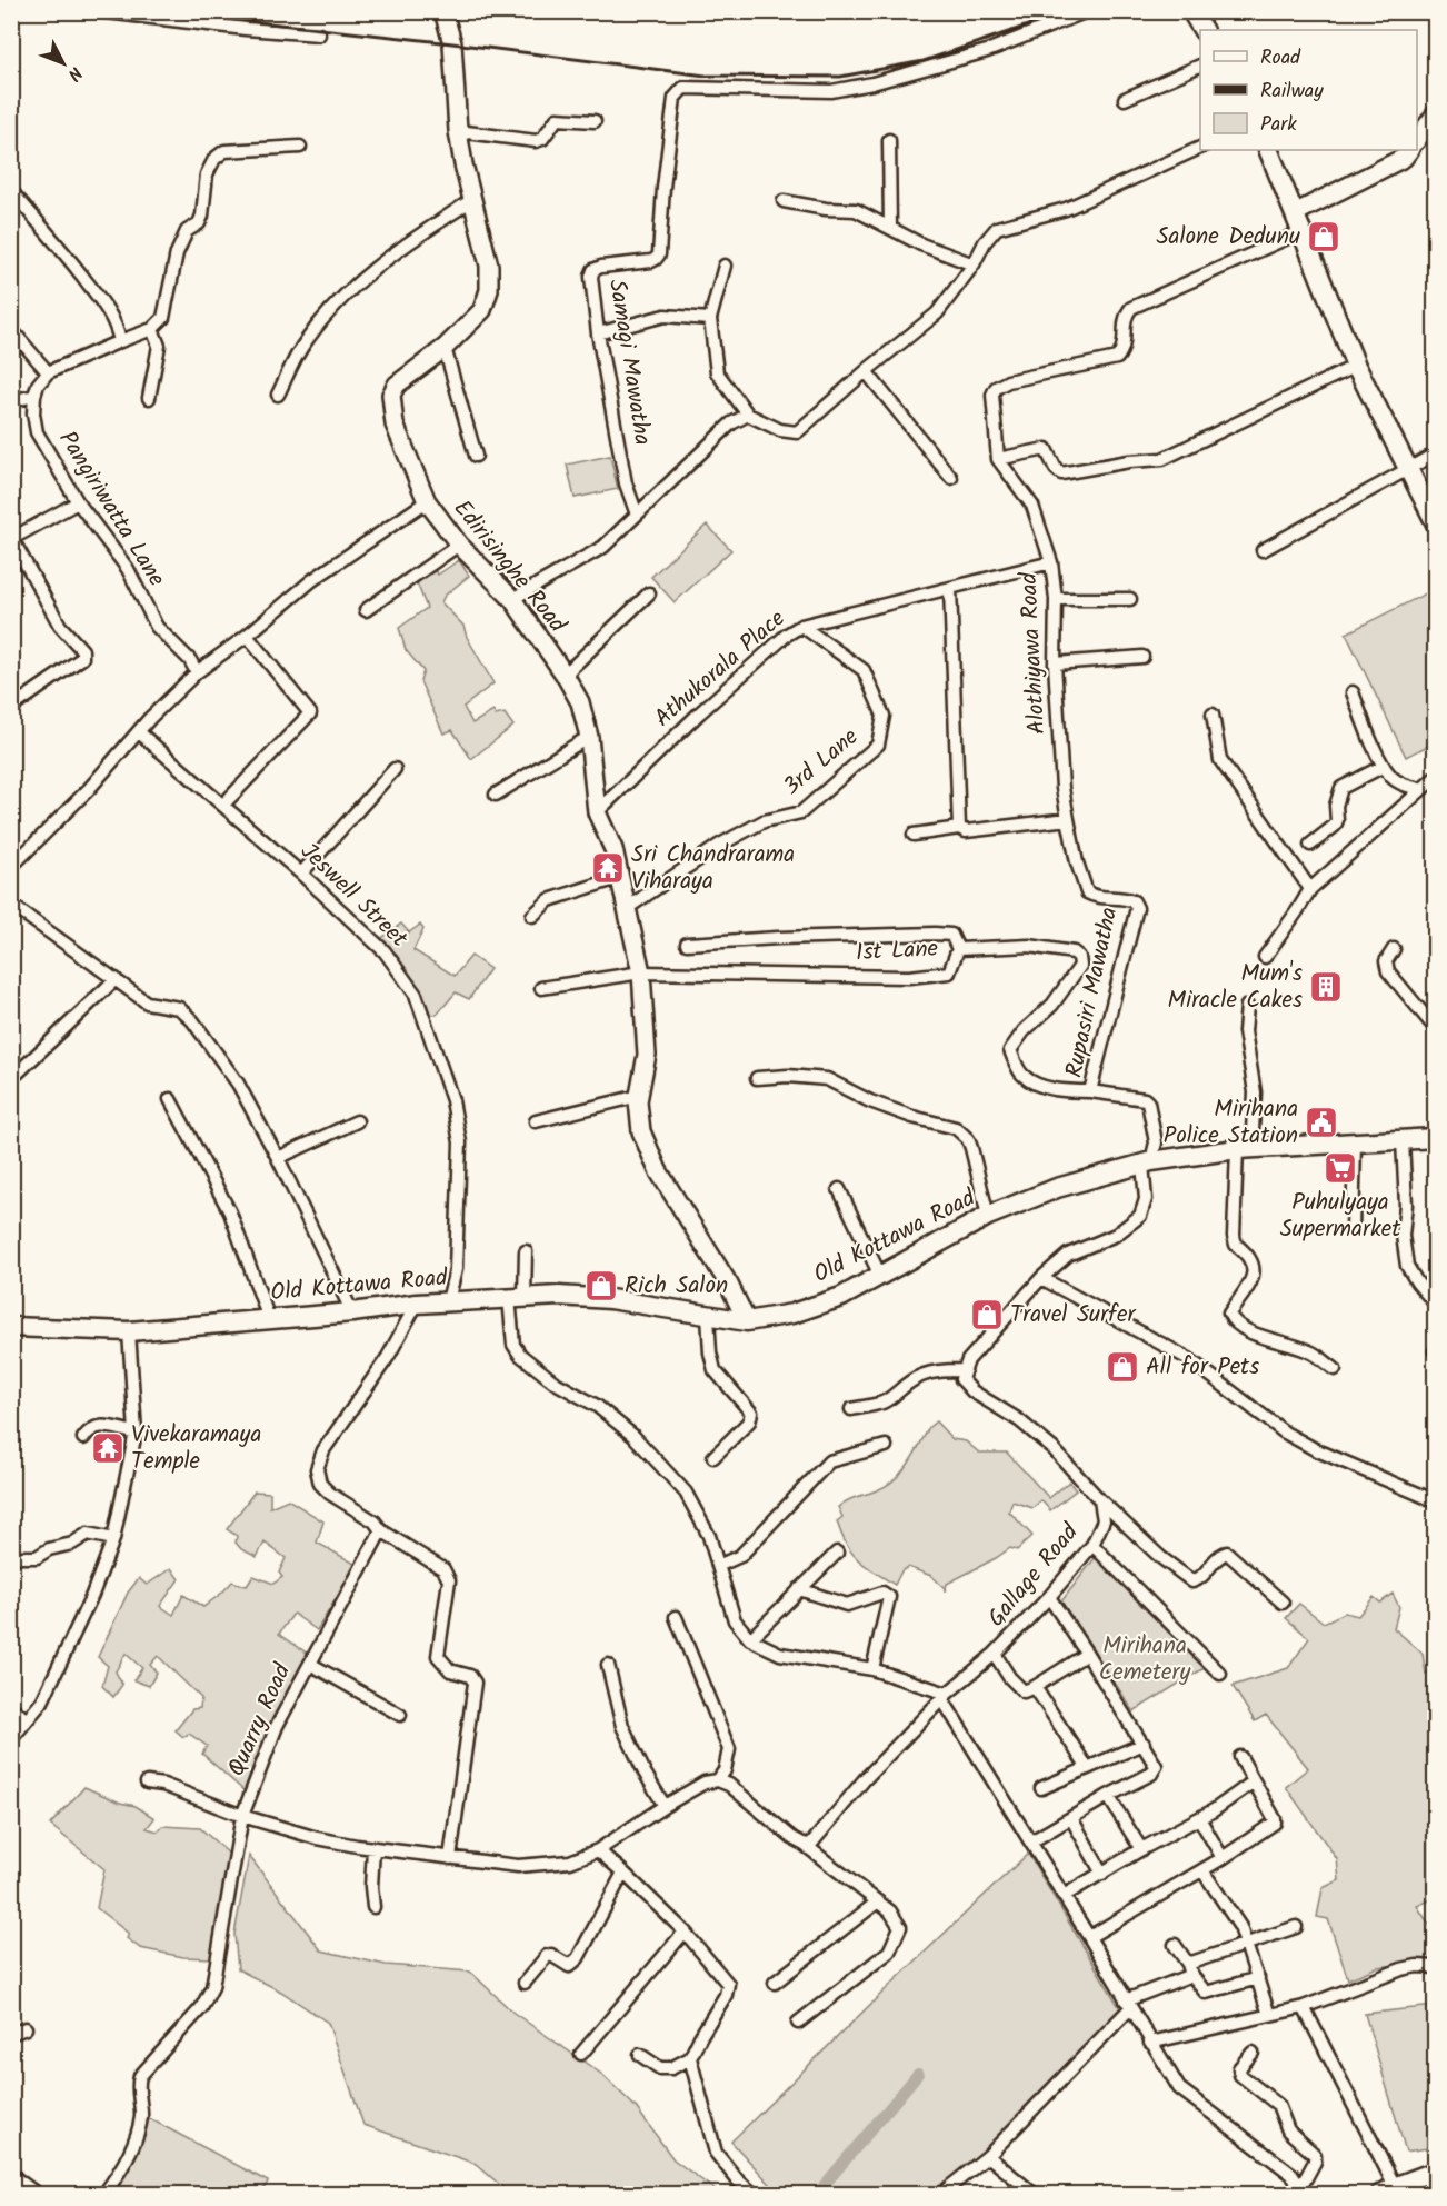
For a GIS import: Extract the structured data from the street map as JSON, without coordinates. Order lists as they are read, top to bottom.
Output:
{
  "streets": {
    "main road": ["Edirisinghe Road", "Old Kottawa Road"],
    "street": [
      "Samagi Mawatha",
      "Pangiriwatta Lane",
      "Alothiyawa Road",
      "Athukorala Place",
      "3rd Lane",
      "Jeswell Street",
      "1st Lane",
      "Rupasiri Mawatha",
      "Gallage Road",
      "Quarry Road"
    ]
  },
  "crossings": [
    ["Edirisinghe Road", "Athukorala Place"],
    ["Edirisinghe Road", "3rd Lane"],
    ["Edirisinghe Road", "1st Lane"],
    ["Edirisinghe Road", "Old Kottawa Road"],
    ["Alothiyawa Road", "Athukorala Place"],
    ["Alothiyawa Road", "Rupasiri Mawatha"],
    ["Athukorala Place", "3rd Lane"],
    ["Jeswell Street", "Old Kottawa Road"],
    ["1st Lane", "Rupasiri Mawatha"],
    ["Rupasiri Mawatha", "Old Kottawa Road"]
  ],
  "parks": ["Mirihana Cemetery"],
  "places": {
    "shop": [
      "Salone Dedunu",
      "Rich Salon",
      "Travel Surfer",
      "All for Pets"
    ],
    "temple": ["Sri Chandrarama Viharaya", "Vivekaramaya Temple"],
    "building": ["Mum's Miracle Cakes"],
    "public building": ["Mirihana Police Station"],
    "supermarket": ["Puhulyaya Supermarket"]
  },
  "legend": ["Road", "Railway", "Park"],
  "north": "bottom right"
}
